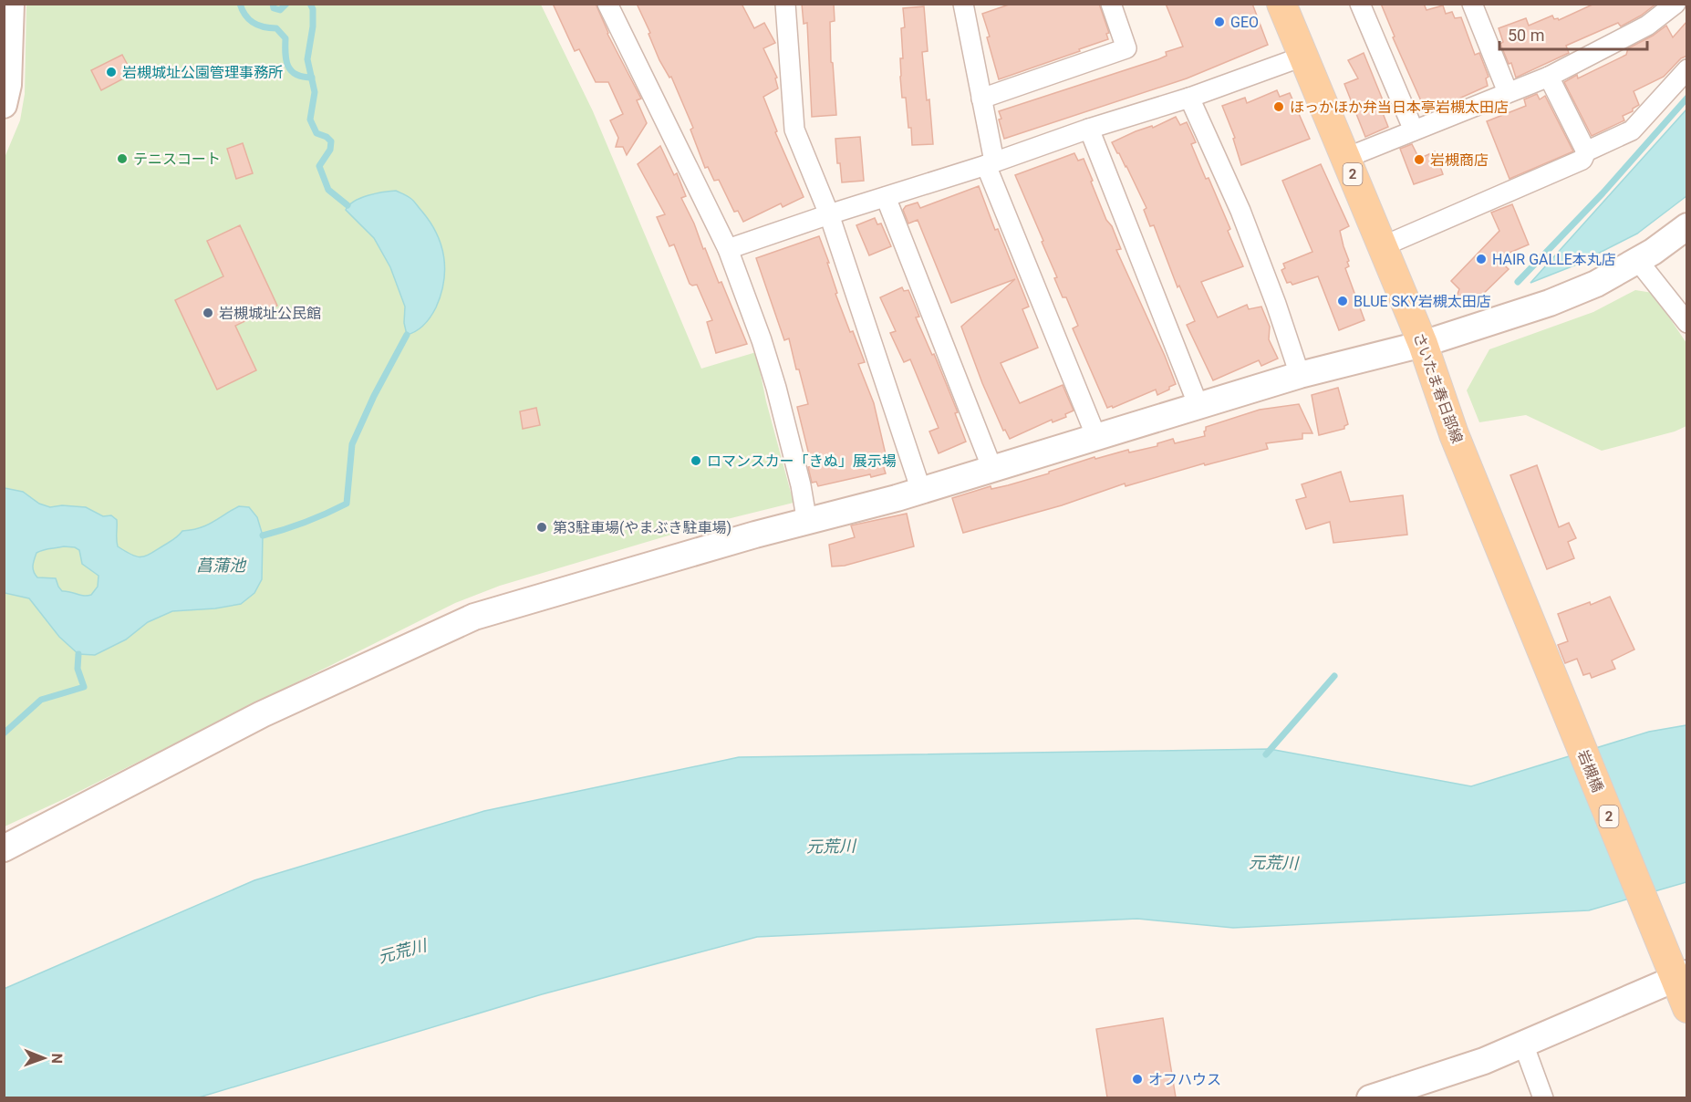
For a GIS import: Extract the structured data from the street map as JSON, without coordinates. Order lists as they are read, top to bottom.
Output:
{
  "streets": {
    "main road": ["2", "さいたま春日部線", "岩槻橋"]
  },
  "crossings": [
    ["2", "岩槻橋"],
    ["さいたま春日部線", "岩槻橋"]
  ],
  "water": ["菖蒲池", "元荒川"],
  "places": [
    "GEO",
    "岩槻城址公園管理事務所",
    "ほっかほか弁当日本亭岩槻太田店",
    "テニスコート",
    "岩槻商店",
    "HAIR GALLE本丸店",
    "BLUE SKY岩槻太田店",
    "岩槻城址公民館",
    "ロマンスカー「きぬ」展示場",
    "第3駐車場(やまぶき駐車場)",
    "オフハウス"
  ],
  "scale_bar": "50 m",
  "north": "right"
}
